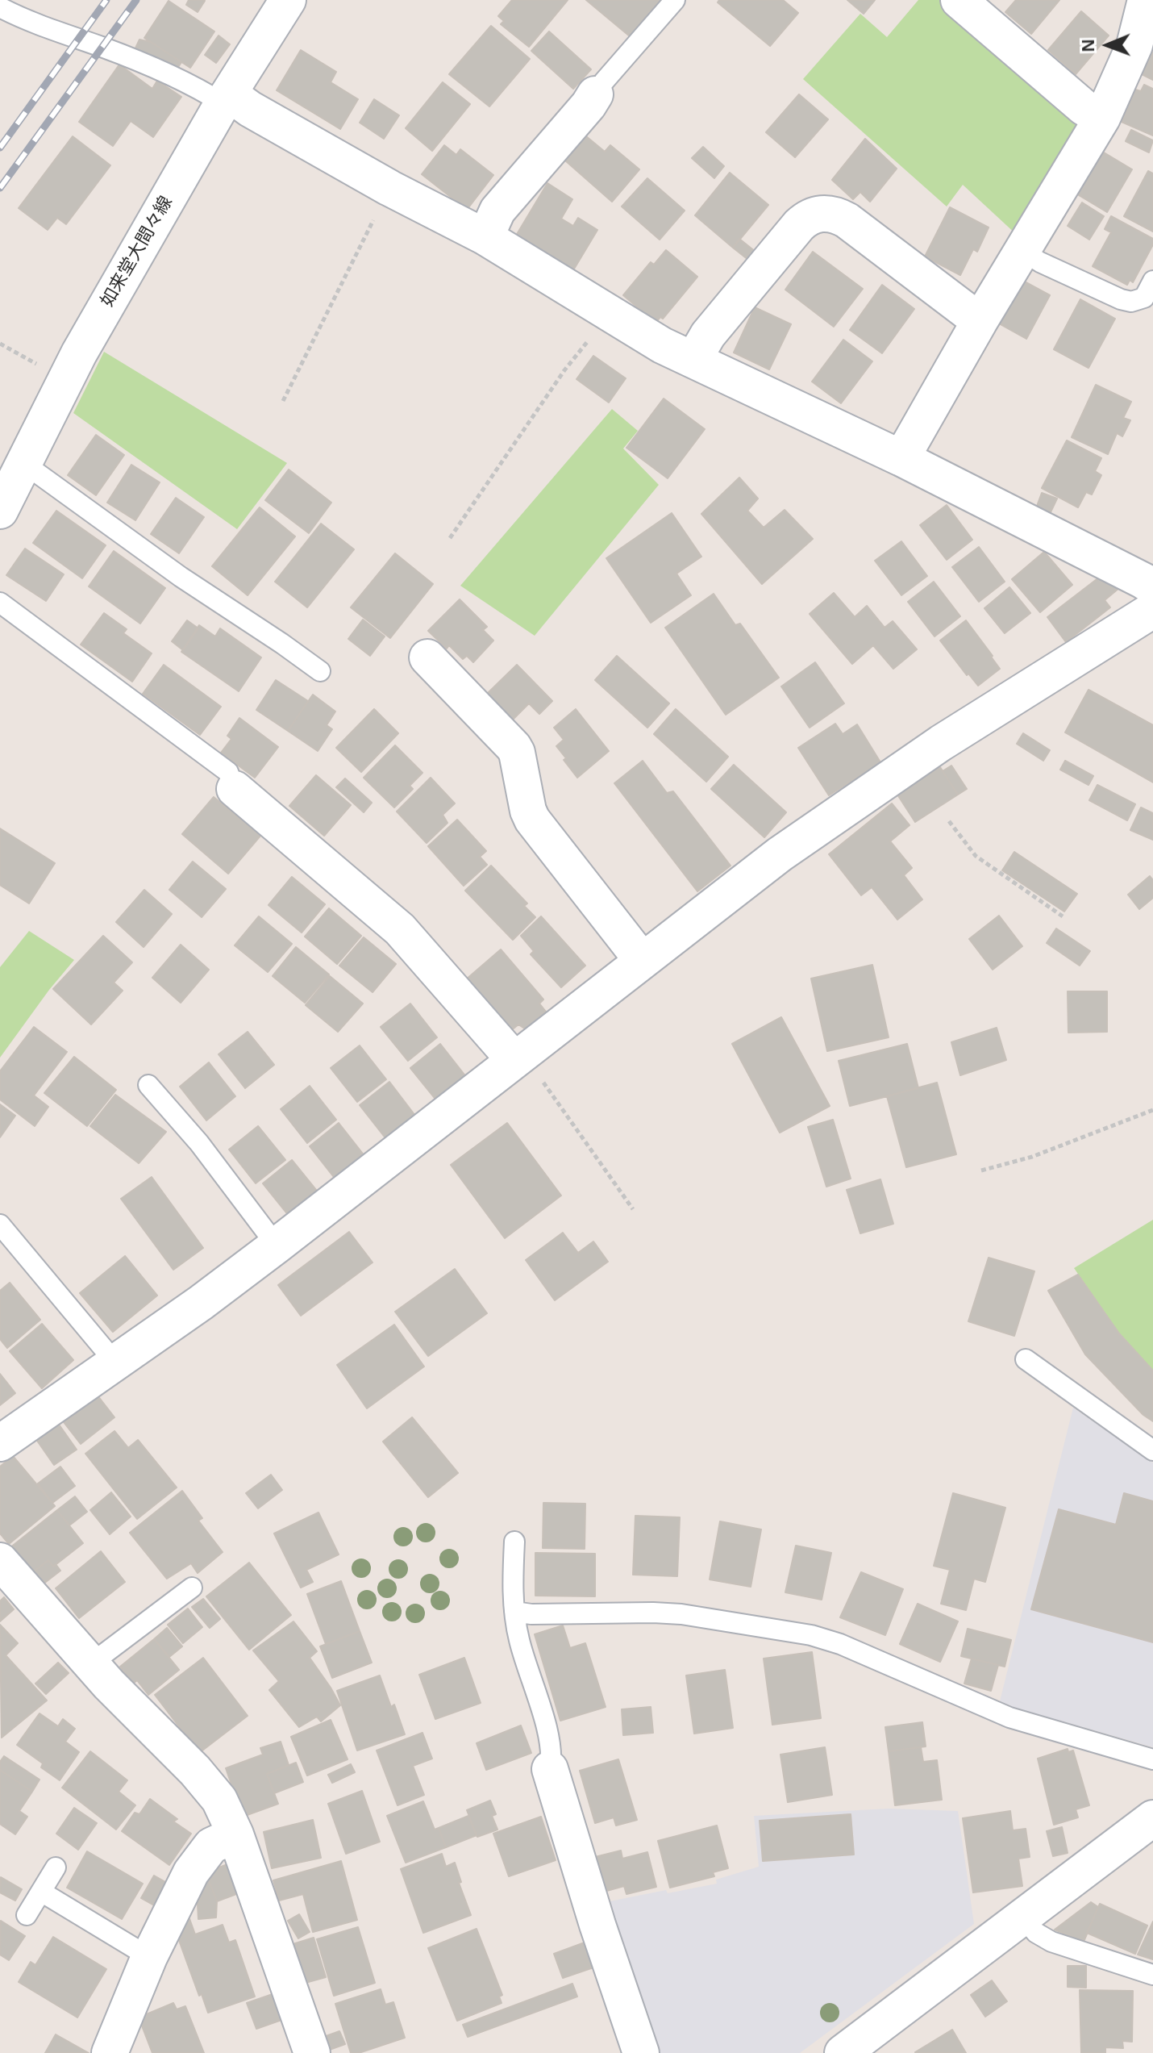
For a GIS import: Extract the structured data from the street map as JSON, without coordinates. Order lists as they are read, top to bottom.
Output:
{
  "streets": {
    "street": ["如来堂大間々線"]
  },
  "north": "left"
}
